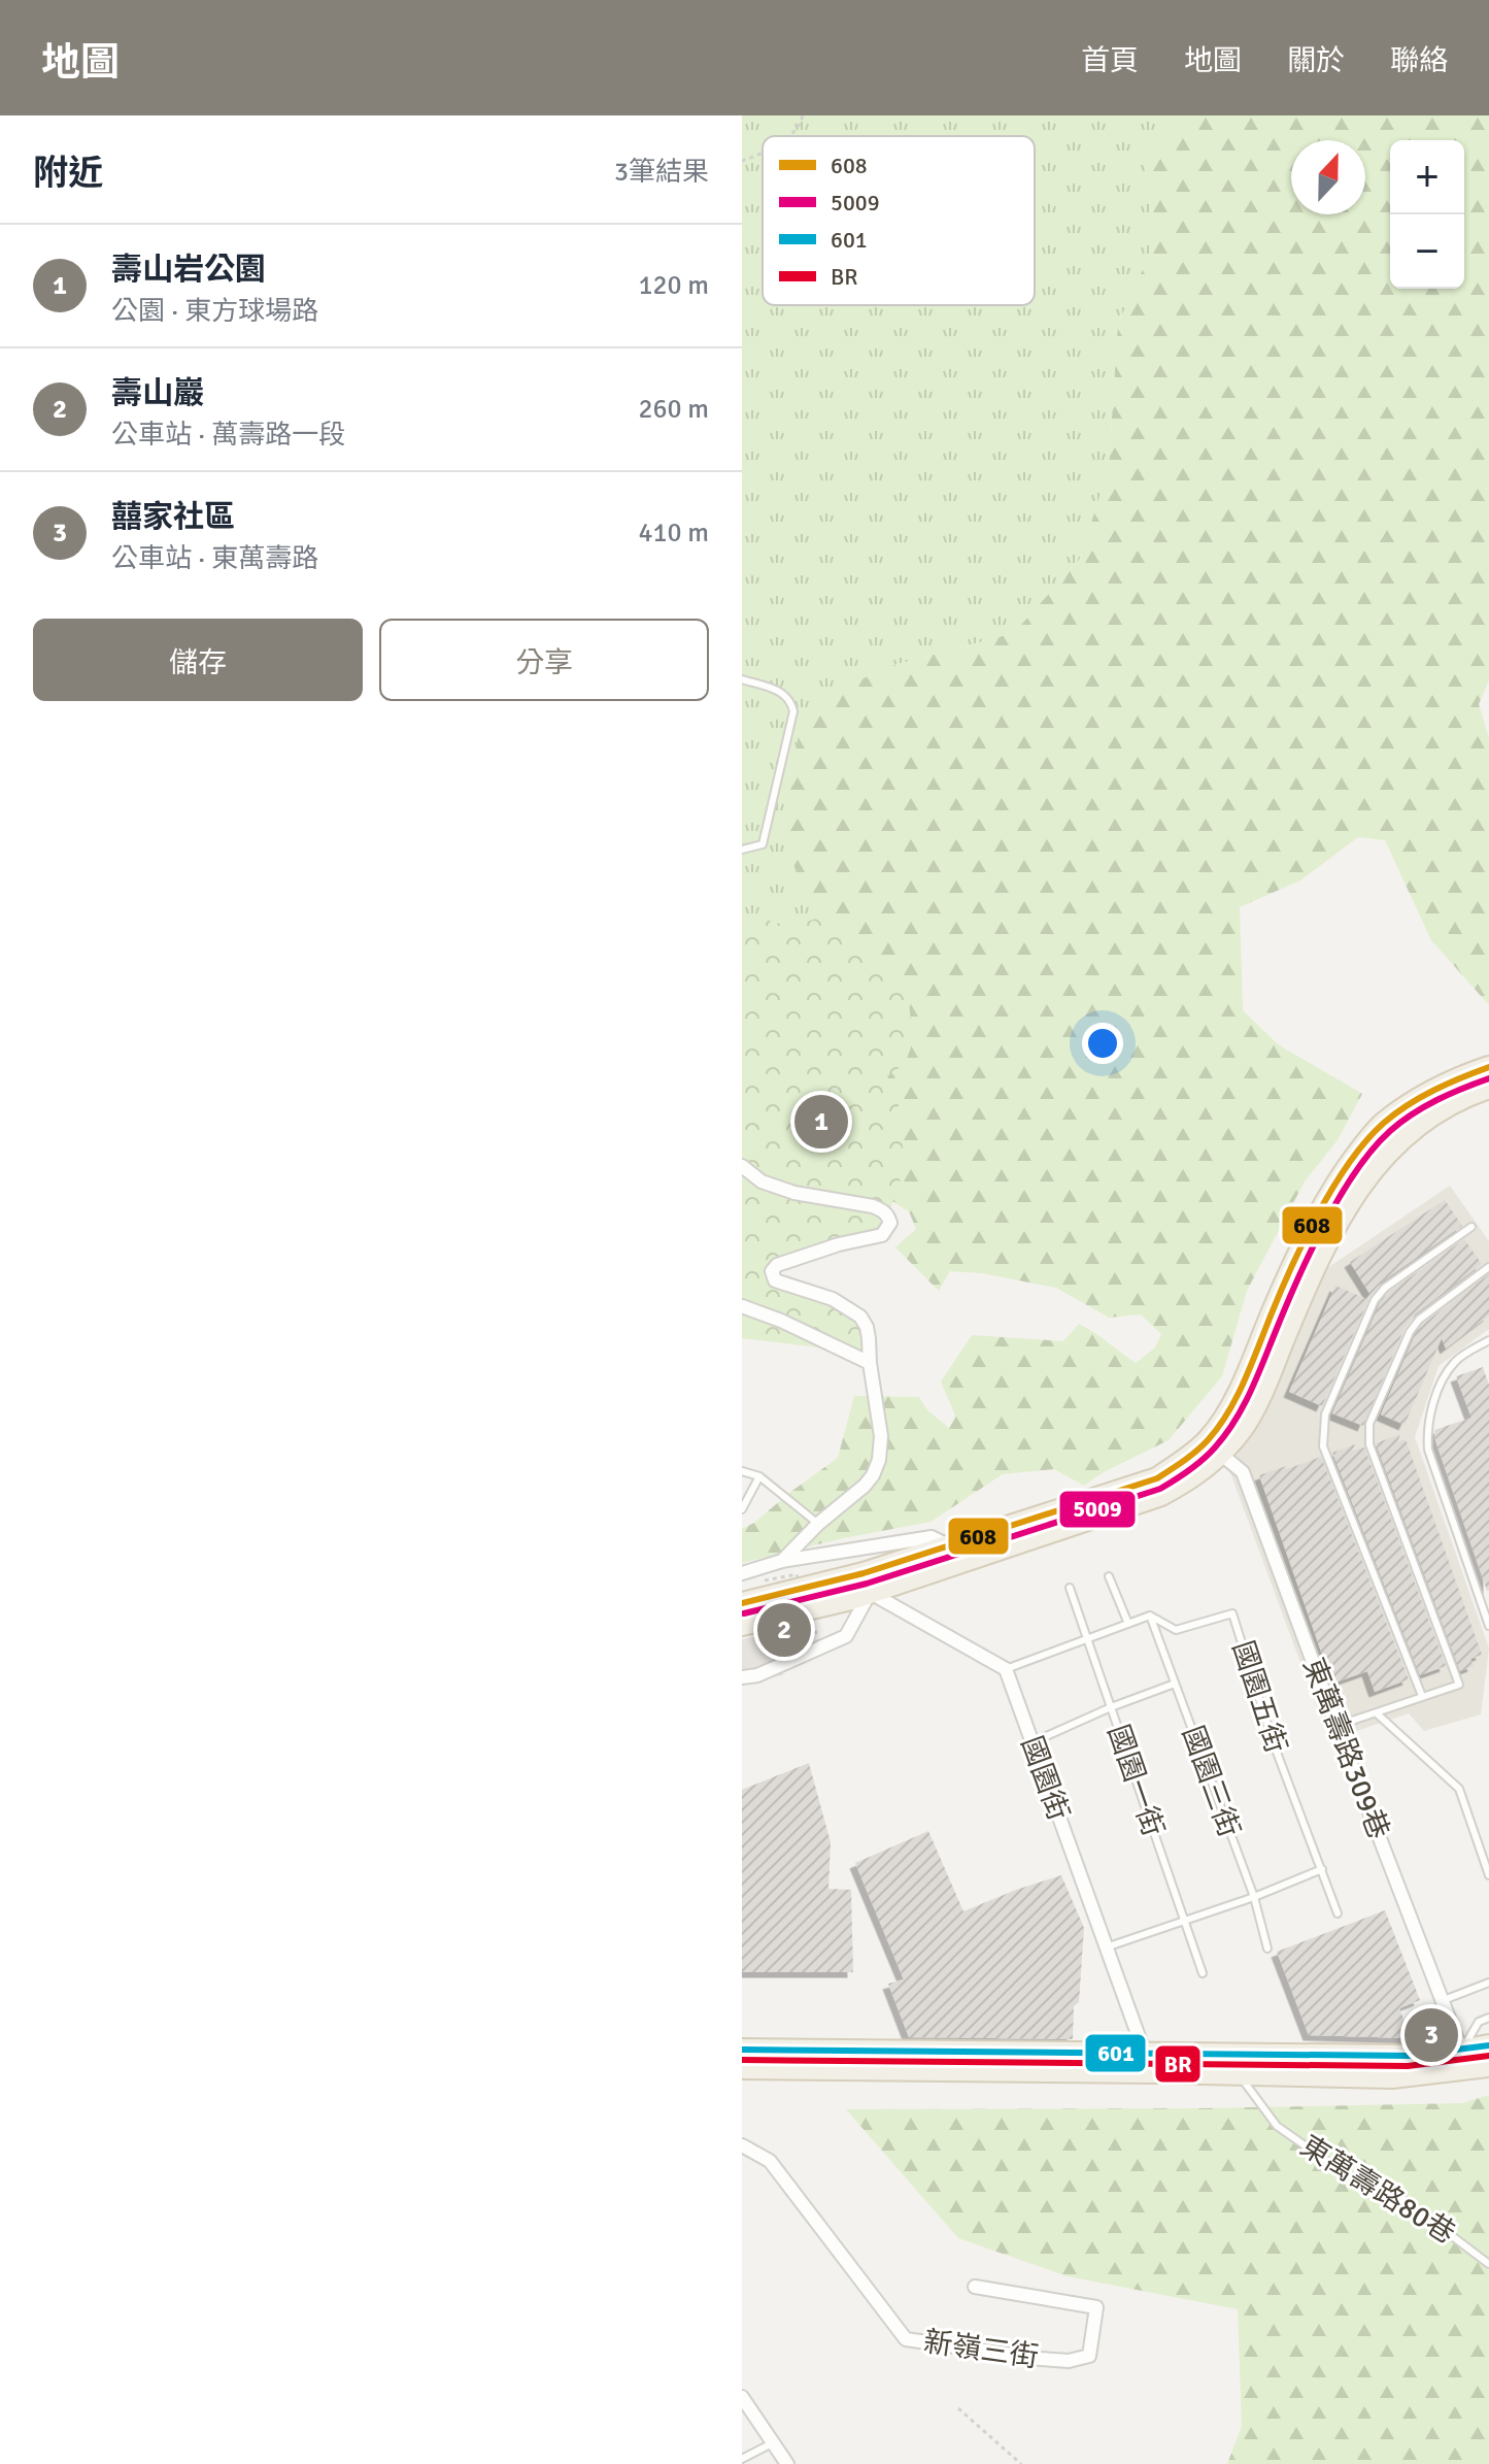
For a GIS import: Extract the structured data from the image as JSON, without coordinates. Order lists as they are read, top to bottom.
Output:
{
  "streets": {
    "street": ["東萬壽路309巷", "國園街", "新嶺三街"],
    "lane": [
      "國園五街",
      "國園一街",
      "國園三街",
      "東萬壽路80巷"
    ]
  },
  "crossings": [
    ["國園五街", "國園三街"]
  ],
  "lines": [
    "transit line 608",
    "transit line 5009",
    "transit line 601",
    "transit line BR"
  ],
  "legend": [
    "608",
    "5009",
    "601",
    "BR"
  ],
  "north": "top",
  "page": {
    "header": "地圖",
    "nav": [
      "首頁",
      "地圖",
      "關於",
      "聯絡"
    ],
    "heading": ["附近", "3筆結果"],
    "map_buttons": ["+", "−"],
    "list": [
      {
        "mark": "1",
        "name": "壽山岩公園",
        "note": "公園 · 東方球場路",
        "value": "120 m"
      },
      {
        "mark": "2",
        "name": "壽山巖",
        "note": "公車站 · 萬壽路一段",
        "value": "260 m"
      },
      {
        "mark": "3",
        "name": "囍家社區",
        "note": "公車站 · 東萬壽路",
        "value": "410 m"
      }
    ],
    "buttons": ["儲存", "分享"],
    "pins": ["1", "2", "3"]
  }
}
